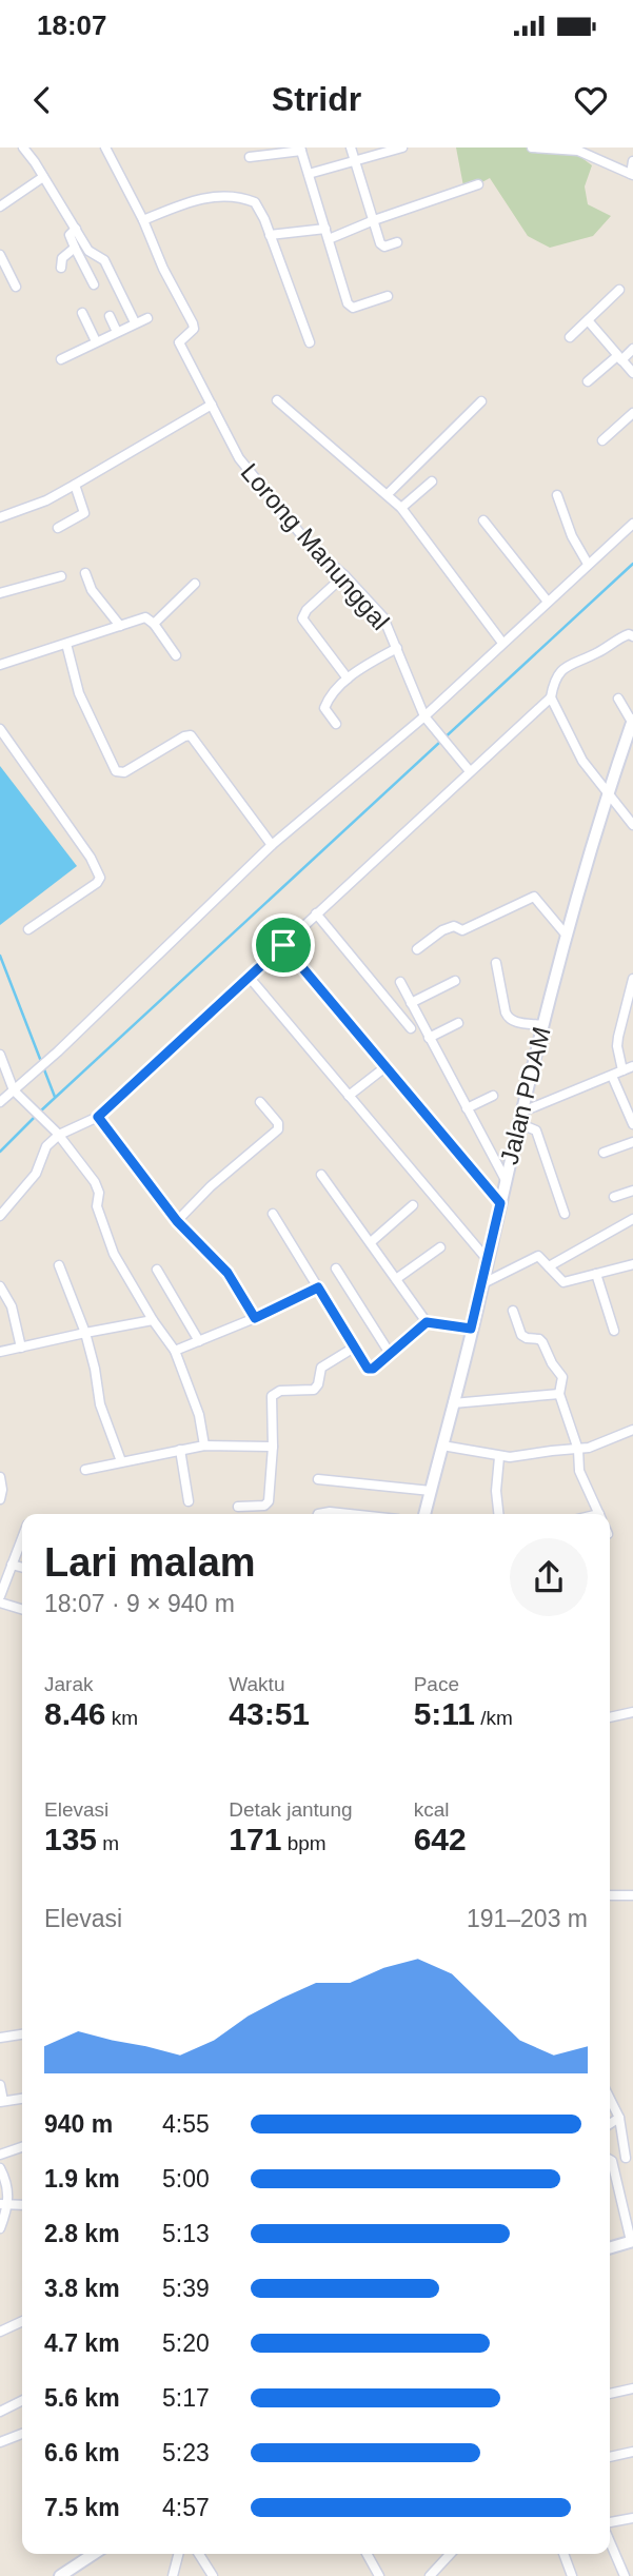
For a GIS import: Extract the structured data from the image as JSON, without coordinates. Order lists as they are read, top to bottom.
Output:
{
  "streets": {
    "street": ["Lorong Manunggal", "Jalan PDAM"]
  },
  "page": {
    "status": "18:07",
    "header": "Stridr",
    "heading": ["Lari malam", "18:07 · 9 × 940 m"],
    "stats": [
      ["Jarak", "8.46 km"],
      ["Waktu", "43:51"],
      ["Pace", "5:11 /km"],
      ["Elevasi", "135 m"],
      ["Detak jantung", "171 bpm"],
      ["kcal", "642"]
    ],
    "chart": ["Elevasi", "191–203 m"],
    "list": [
      {
        "name": "940 m",
        "note": "4:55"
      },
      {
        "name": "1.9 km",
        "note": "5:00"
      },
      {
        "name": "2.8 km",
        "note": "5:13"
      },
      {
        "name": "3.8 km",
        "note": "5:39"
      },
      {
        "name": "4.7 km",
        "note": "5:20"
      },
      {
        "name": "5.6 km",
        "note": "5:17"
      },
      {
        "name": "6.6 km",
        "note": "5:23"
      },
      {
        "name": "7.5 km",
        "note": "4:57"
      }
    ]
  }
}
